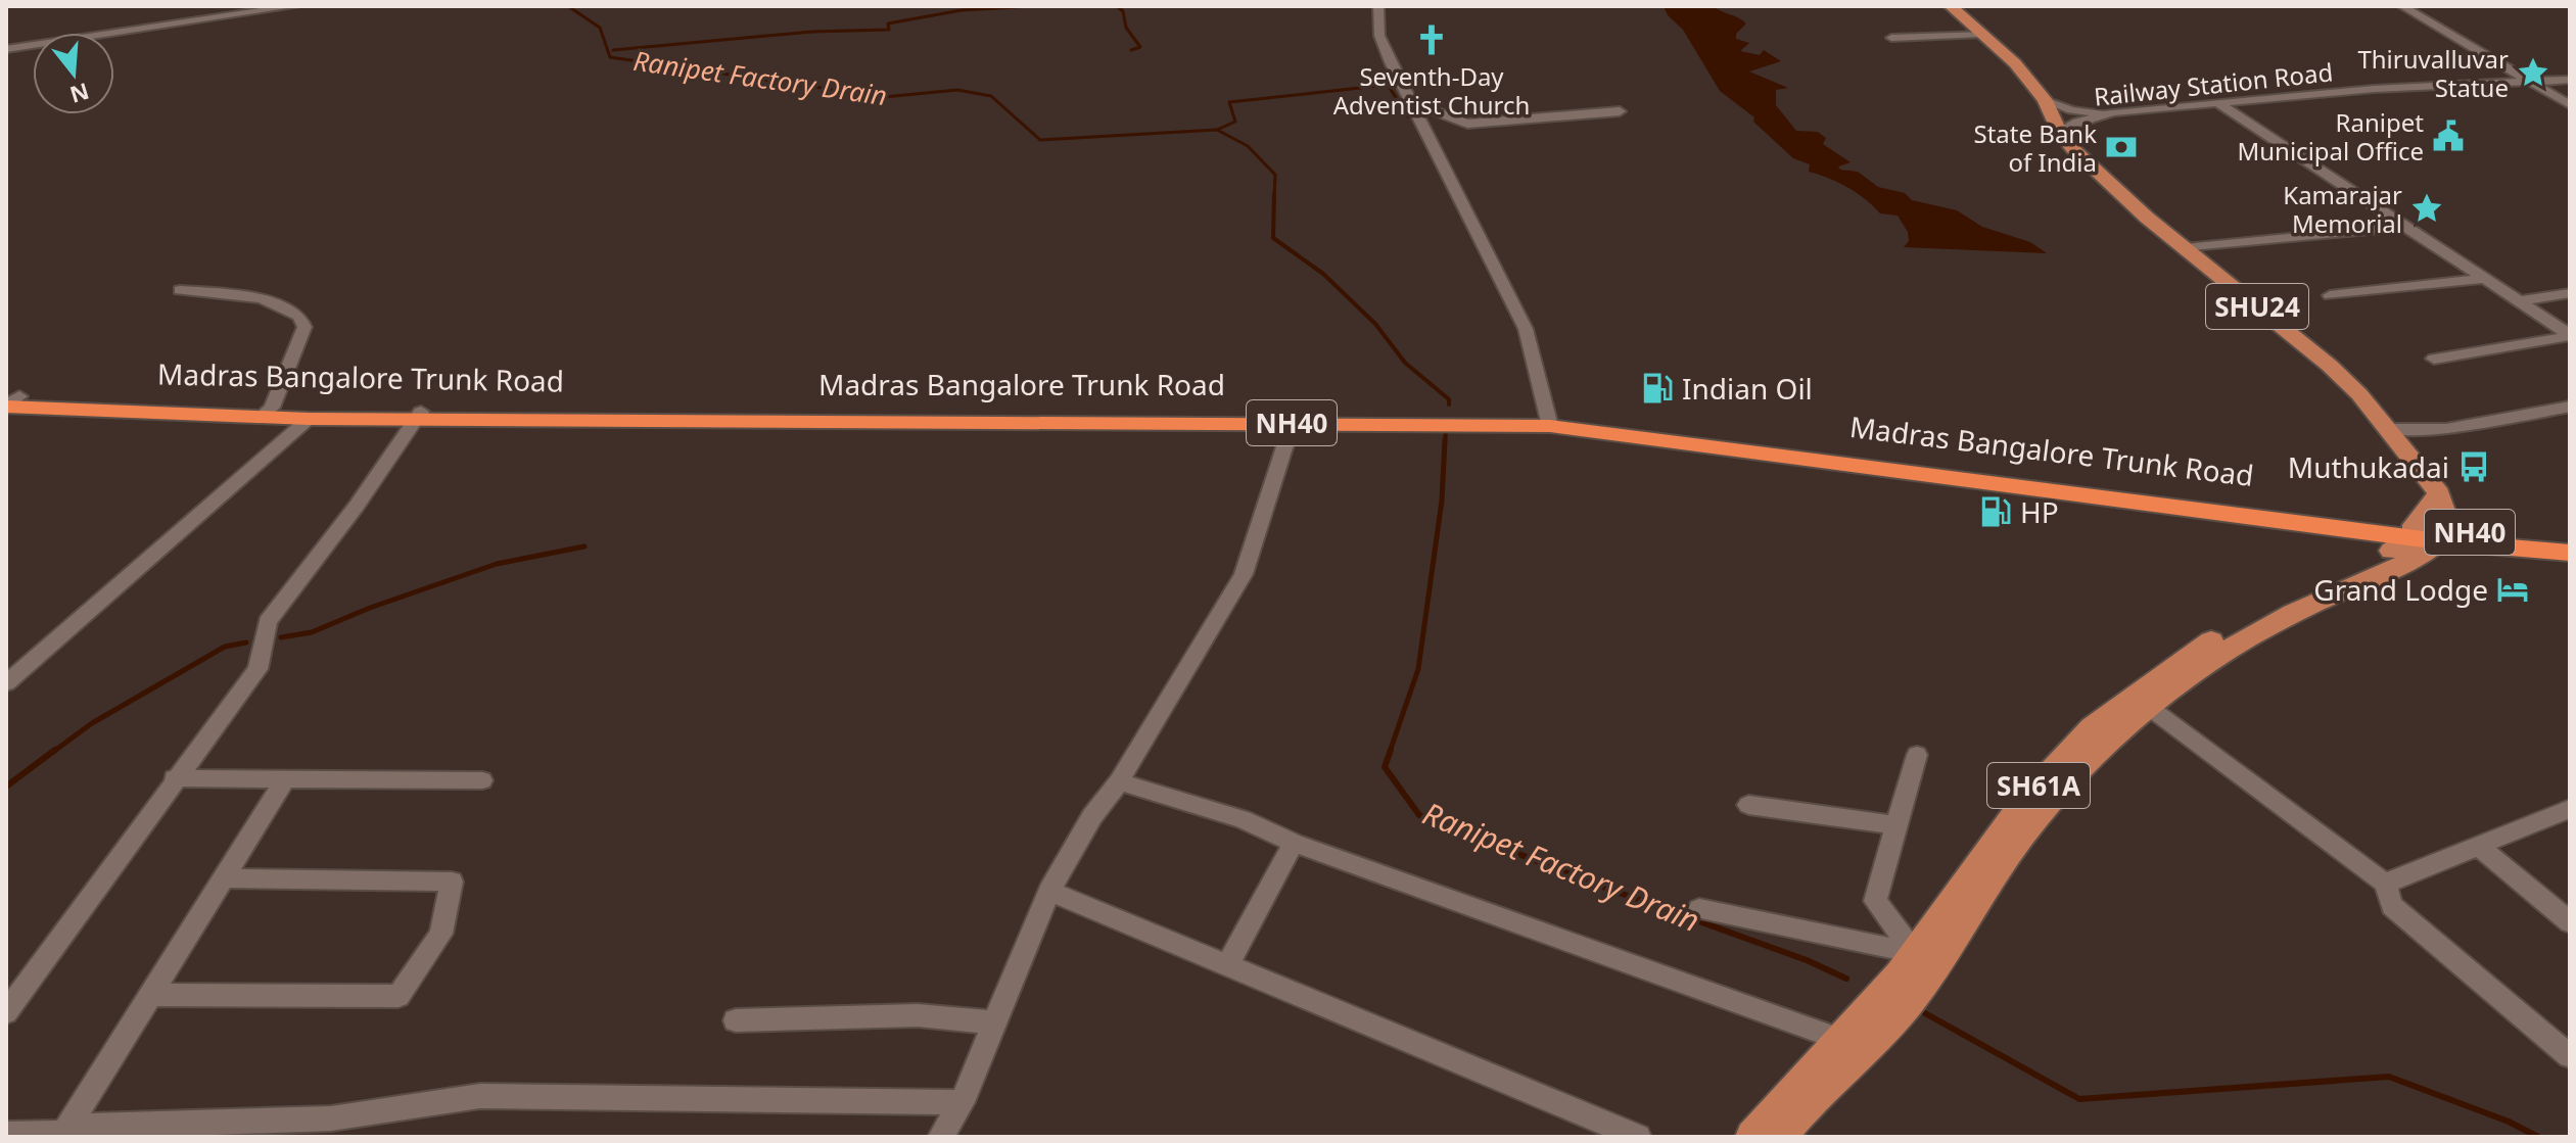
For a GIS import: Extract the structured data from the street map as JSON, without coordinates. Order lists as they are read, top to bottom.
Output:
{
  "streets": {
    "highway": ["Madras Bangalore Trunk Road", "NH40"],
    "main road": ["SHU24", "SH61A"],
    "street": ["Railway Station Road"]
  },
  "crossings": [
    ["Railway Station Road", "SHU24"],
    ["Madras Bangalore Trunk Road", "NH40"],
    ["Madras Bangalore Trunk Road", "SH61A"],
    ["NH40", "SH61A"]
  ],
  "water": ["Ranipet Factory Drain"],
  "places": {
    "church": ["Seventh-Day Adventist Church"],
    "place": ["Thiruvalluvar Statue", "Kamarajar Memorial"],
    "public building": ["Ranipet Municipal Office"],
    "bank": ["State Bank of India"],
    "fuel station": ["Indian Oil", "HP"],
    "bus stop": ["Muthukadai"],
    "hotel": ["Grand Lodge"]
  },
  "north": "bottom"
}
